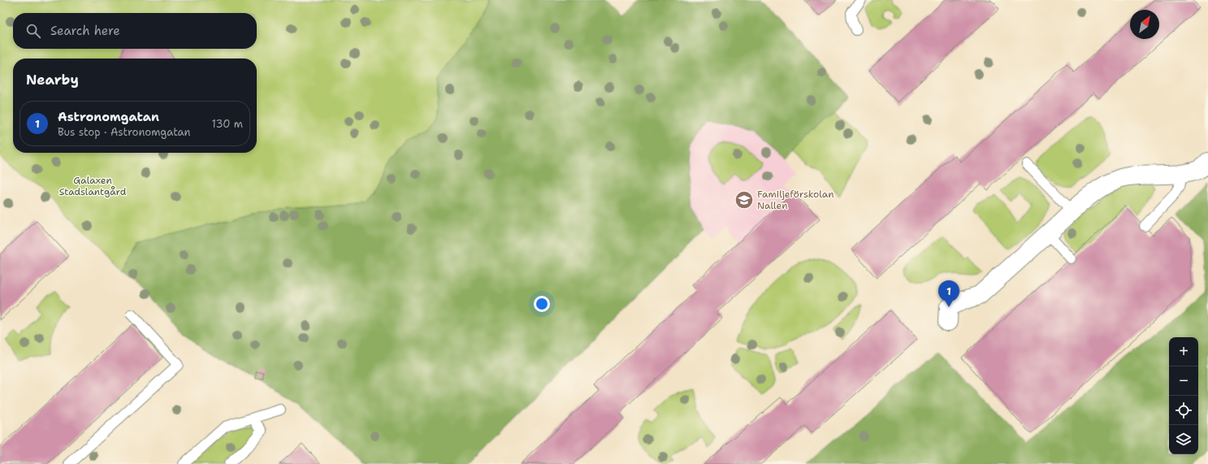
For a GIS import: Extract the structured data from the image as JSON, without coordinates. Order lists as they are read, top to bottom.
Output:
{
  "parks": ["Galaxen Stadslantgård"],
  "places": {
    "school or university": ["Familjeförskolan Nallen"]
  },
  "north": "top right",
  "page": {
    "search": "Search here",
    "heading": "Nearby",
    "list": [
      {
        "mark": "1",
        "name": "Astronomgatan",
        "note": "Bus stop · Astronomgatan",
        "value": "130 m"
      }
    ],
    "pins": "1",
    "map_buttons": ["+", "−"]
  }
}
